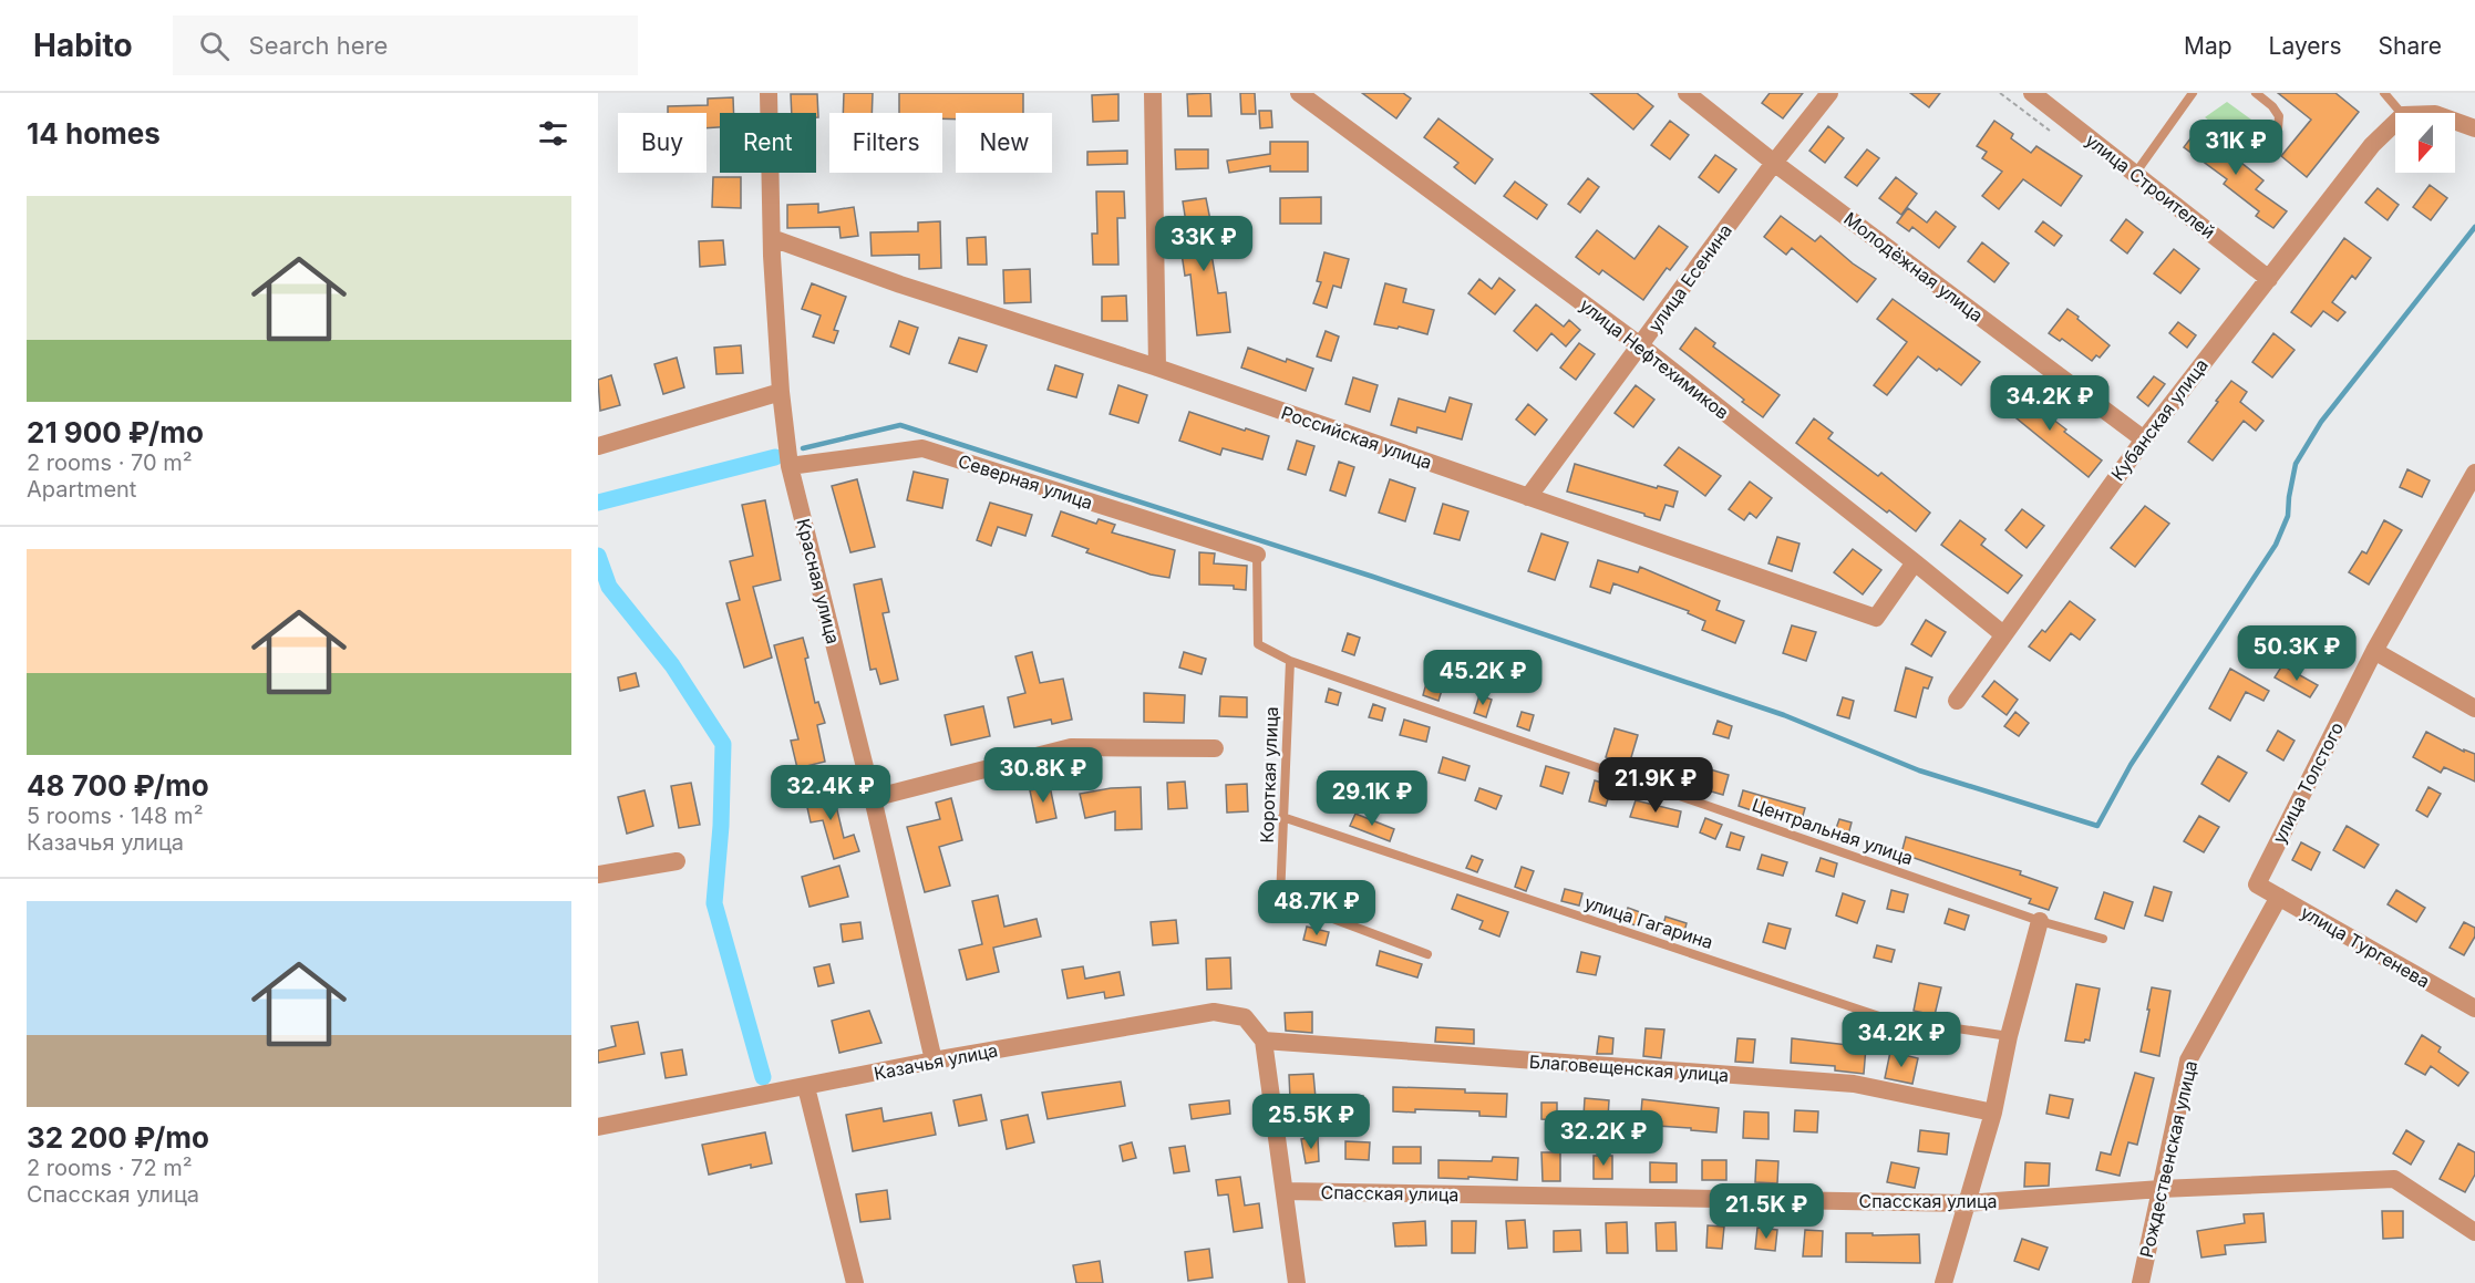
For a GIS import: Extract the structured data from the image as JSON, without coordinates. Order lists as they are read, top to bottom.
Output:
{
  "streets": {
    "street": [
      "улица Строителей",
      "Молодёжная улица",
      "улица Есенина",
      "улица Нефтехимиков",
      "Кубанская улица",
      "Российская улица",
      "Северная улица",
      "Красная улица",
      "улица Толстого",
      "улица Тургенева",
      "Казачья улица",
      "Благовещенская улица",
      "Рождественская улица",
      "Спасская улица"
    ],
    "lane": ["Короткая улица", "Центральная улица", "улица Гагарина"]
  },
  "crossings": [
    ["улица Строителей", "Кубанская улица"],
    ["Молодёжная улица", "улица Есенина"],
    ["Молодёжная улица", "Кубанская улица"],
    ["улица Есенина", "улица Нефтехимиков"],
    ["улица Есенина", "Российская улица"],
    ["улица Нефтехимиков", "Кубанская улица"],
    ["улица Нефтехимиков", "Российская улица"],
    ["Российская улица", "Красная улица"],
    ["Северная улица", "Красная улица"],
    ["Красная улица", "Казачья улица"],
    ["Короткая улица", "Центральная улица"],
    ["Короткая улица", "улица Гагарина"],
    ["улица Толстого", "улица Тургенева"],
    ["улица Тургенева", "Рождественская улица"],
    ["Казачья улица", "Благовещенская улица"],
    ["Рождественская улица", "Спасская улица"]
  ],
  "north": "bottom",
  "page": {
    "header": "Habito",
    "search": "Search here",
    "nav": ["Map", "Layers", "Share"],
    "heading": "14 homes",
    "chip": [
      "Buy",
      "Rent",
      "Filters",
      "New"
    ],
    "price": [
      "31K ₽",
      "33K ₽",
      "34.2K ₽",
      "50.3K ₽",
      "45.2K ₽",
      "30.8K ₽",
      "21.9K ₽",
      "32.4K ₽",
      "29.1K ₽",
      "48.7K ₽",
      "34.2K ₽",
      "25.5K ₽",
      "32.2K ₽",
      "21.5K ₽"
    ],
    "list": [
      {
        "name": "21 900 ₽/mo",
        "note": "2 rooms · 70 m² · Apartment"
      },
      {
        "name": "48 700 ₽/mo",
        "note": "5 rooms · 148 m² · Казачья улица"
      },
      {
        "name": "32 200 ₽/mo",
        "note": "2 rooms · 72 m² · Спасская улица"
      }
    ]
  }
}
